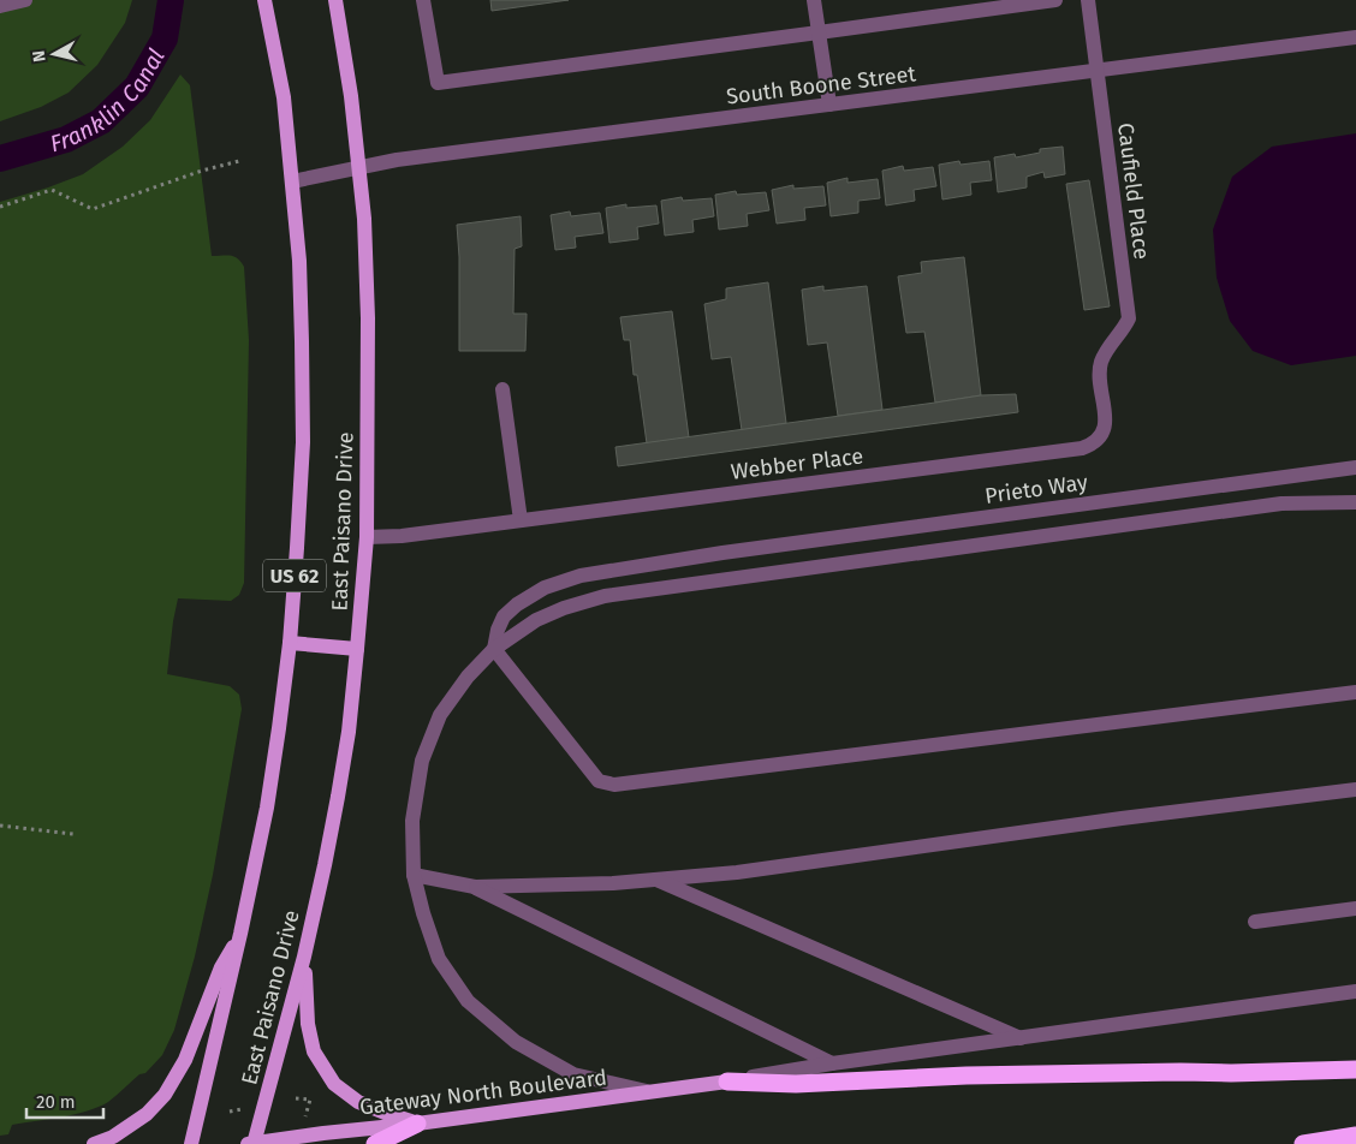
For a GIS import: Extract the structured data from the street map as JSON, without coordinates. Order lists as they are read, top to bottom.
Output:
{
  "streets": {
    "main road": ["East Paisano Drive", "US 62", "Gateway North Boulevard"],
    "street": [
      "South Boone Street",
      "Caufield Place",
      "Webber Place",
      "Prieto Way"
    ]
  },
  "crossings": [
    ["South Boone Street", "Caufield Place"],
    ["South Boone Street", "East Paisano Drive"],
    ["Caufield Place", "Webber Place"],
    ["Webber Place", "East Paisano Drive"],
    ["East Paisano Drive", "Gateway North Boulevard"]
  ],
  "water": ["Franklin Canal"],
  "scale_bar": "20 m",
  "north": "left"
}
